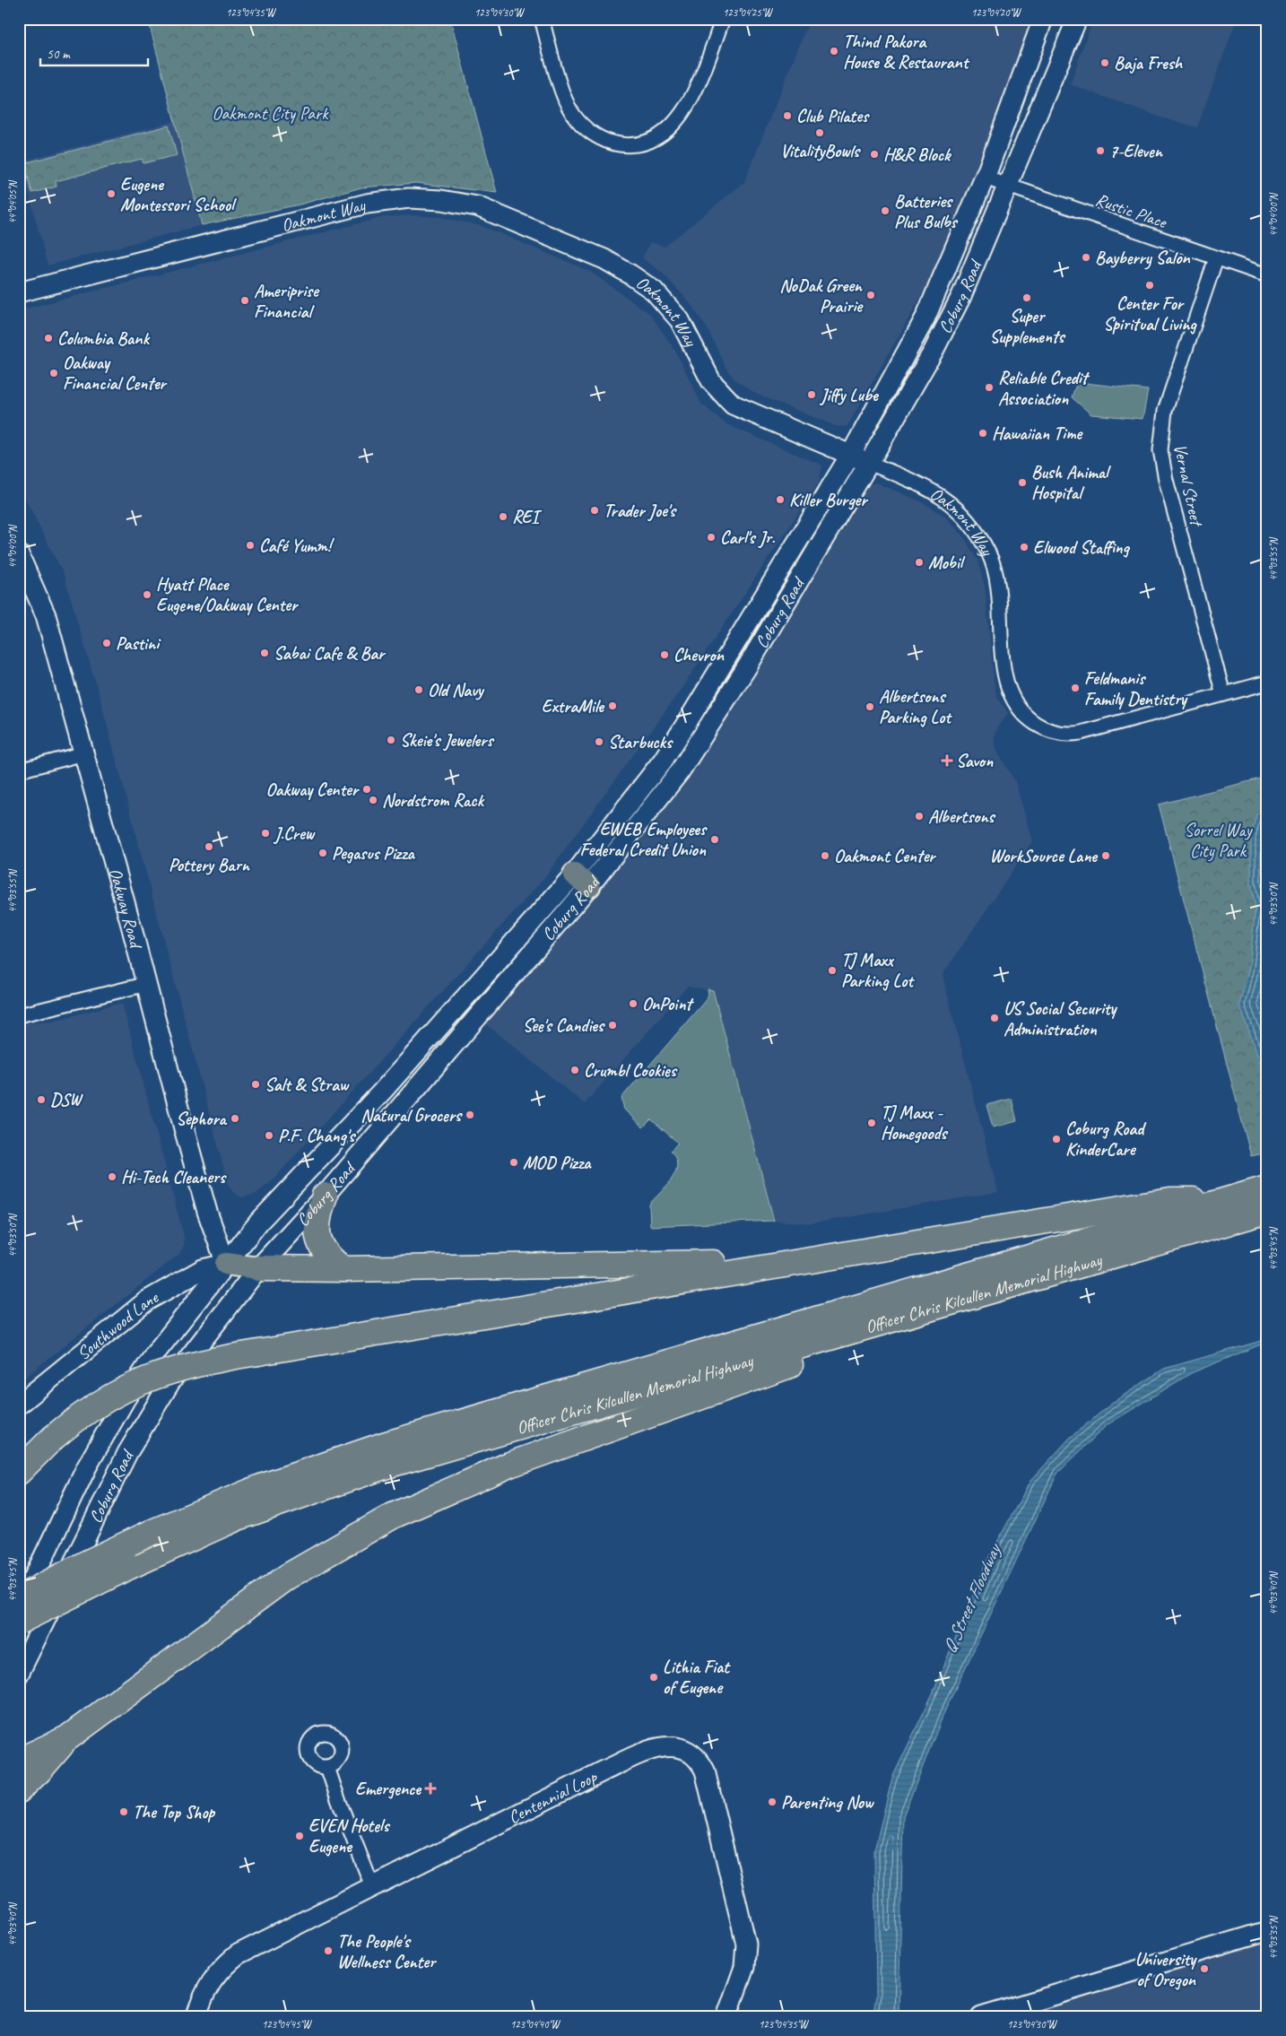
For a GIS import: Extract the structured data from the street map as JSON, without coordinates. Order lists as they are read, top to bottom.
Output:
{
  "streets": {
    "highway": ["Officer Chris Kilcullen Memorial Highway"],
    "main road": [
      "Oakmont Way",
      "Coburg Road",
      "Oakway Road",
      "Southwood Lane",
      "Centennial Loop"
    ],
    "street": ["Rustic Place", "Vernal Street"]
  },
  "crossings": [
    ["Rustic Place", "Coburg Road"],
    ["Rustic Place", "Vernal Street"],
    ["Oakmont Way", "Coburg Road"],
    ["Oakmont Way", "Vernal Street"],
    ["Coburg Road", "Oakway Road"],
    ["Coburg Road", "Southwood Lane"],
    ["Oakway Road", "Southwood Lane"]
  ],
  "water": ["Q Street Floodway"],
  "parks": ["Oakmont City Park", "Sorrel Way City Park"],
  "places": {
    "other": [
      "Thind Pakora House & Restaurant",
      "Baja Fresh",
      "Club Pilates",
      "VitalityBowls",
      "7-Eleven",
      "H&R Block",
      "Eugene Montessori School",
      "Batteries Plus Bulbs",
      "Bayberry Salon",
      "Center For Spiritual Living",
      "NoDak Green Prairie",
      "Super Supplements",
      "Ameriprise Financial",
      "Columbia Bank",
      "Oakway Financial Center",
      "Reliable Credit Association",
      "Jiffy Lube",
      "Hawaiian Time",
      "Bush Animal Hospital",
      "Killer Burger",
      "Trader Joe's",
      "REI",
      "Carl's Jr.",
      "Café Yumm!",
      "Elwood Staffing",
      "Mobil",
      "Hyatt Place Eugene/Oakway Center",
      "Pastini",
      "Sabai Cafe & Bar",
      "Chevron",
      "Feldmanis Family Dentistry",
      "Old Navy",
      "ExtraMile",
      "Albertsons Parking Lot",
      "Skeie's Jewelers",
      "Starbucks",
      "Oakway Center",
      "Nordstrom Rack",
      "Albertsons",
      "J.Crew",
      "EWEB Employees Federal Credit Union",
      "Pottery Barn",
      "Pegasus Pizza",
      "Oakmont Center",
      "WorkSource Lane",
      "TJ Maxx Parking Lot",
      "OnPoint",
      "US Social Security Administration",
      "See's Candies",
      "Crumbl Cookies",
      "Salt & Straw",
      "DSW",
      "Natural Grocers",
      "Sephora",
      "TJ Maxx - Homegoods",
      "P.F. Chang's",
      "Coburg Road KinderCare",
      "MOD Pizza",
      "Hi-Tech Cleaners",
      "Lithia Fiat of Eugene",
      "Parenting Now",
      "The Top Shop",
      "EVEN Hotels Eugene",
      "The People's Wellness Center",
      "University of Oregon"
    ],
    "health": ["Savon", "Emergence"]
  },
  "scale_bar": "50 m",
  "coordinates": [
    "123°04'35\"W",
    "123°04'30\"W",
    "123°04'25\"W",
    "123°04'20\"W",
    "44°04'05\"N",
    "44°04'00\"N",
    "44°03'55\"N",
    "44°03'50\"N",
    "44°03'45\"N",
    "44°03'40\"N",
    "44°03'35\"N",
    "123°04'45\"W",
    "123°04'40\"W"
  ]
}
